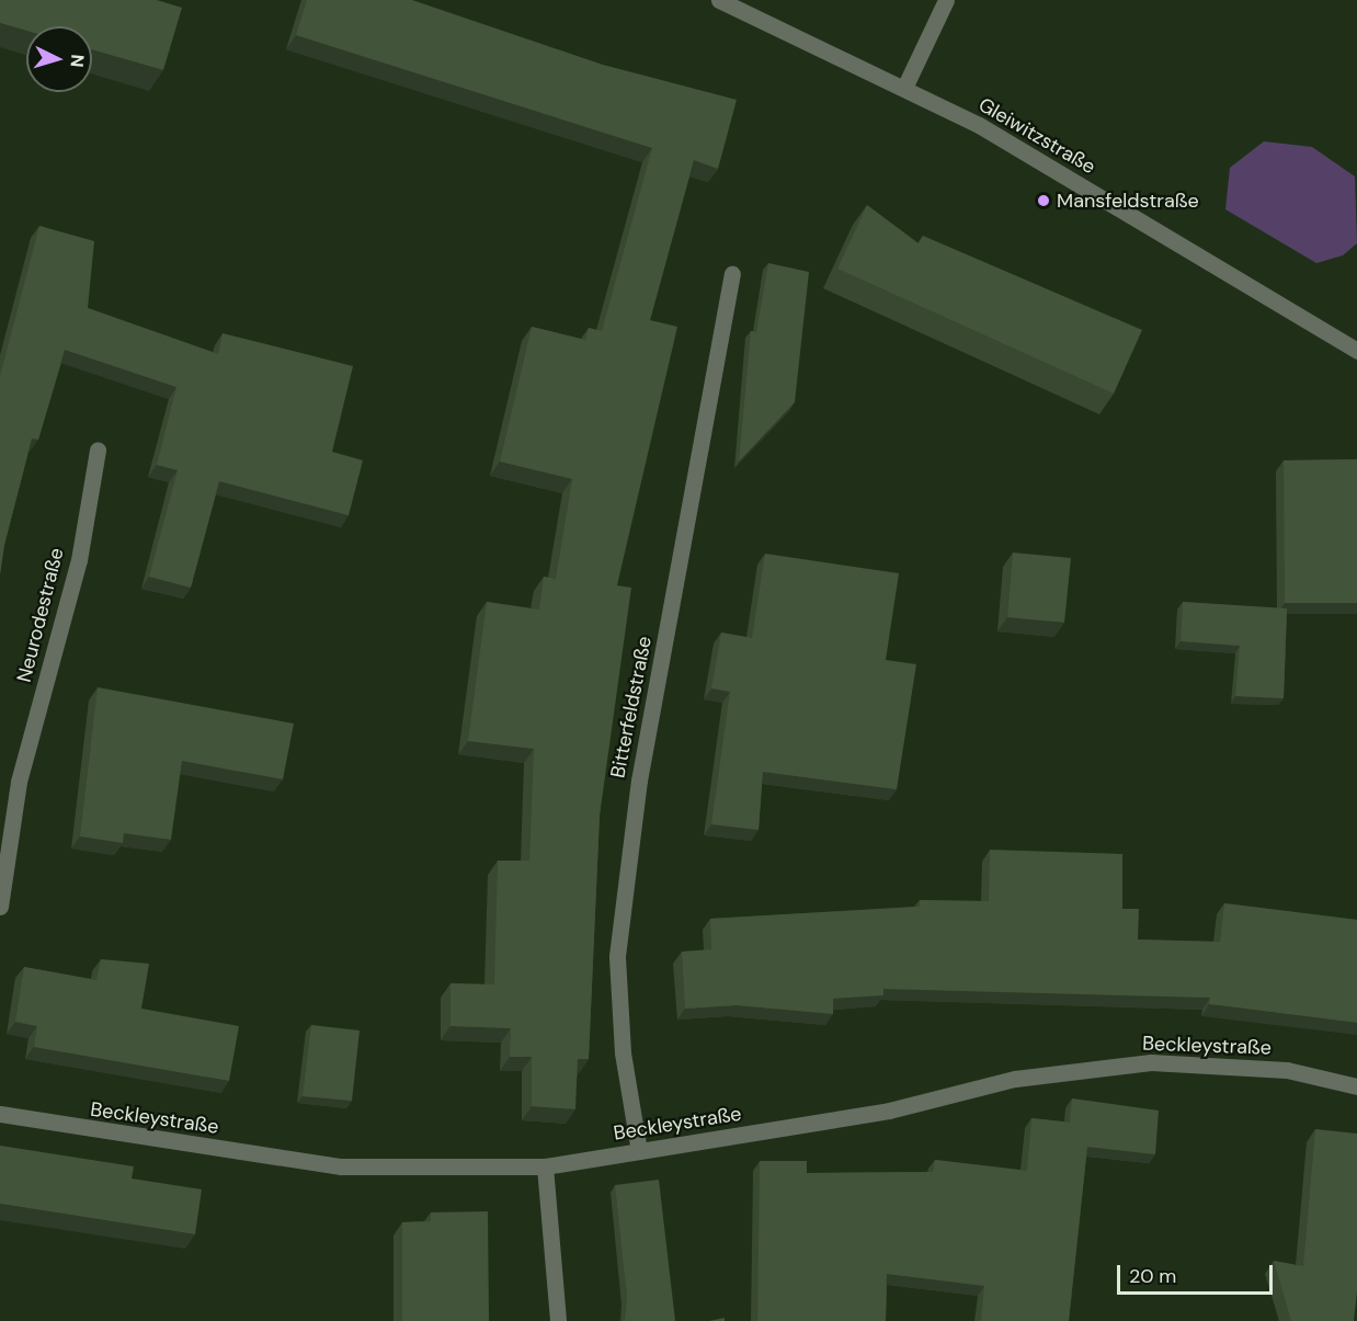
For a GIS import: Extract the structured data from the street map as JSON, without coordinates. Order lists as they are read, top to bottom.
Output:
{
  "streets": {
    "street": [
      "Gleiwitzstraße",
      "Neurodestraße",
      "Bitterfeldstraße",
      "Beckleystraße"
    ]
  },
  "crossings": [
    ["Bitterfeldstraße", "Beckleystraße"]
  ],
  "places": ["Mansfeldstraße"],
  "scale_bar": "20 m",
  "north": "right"
}
